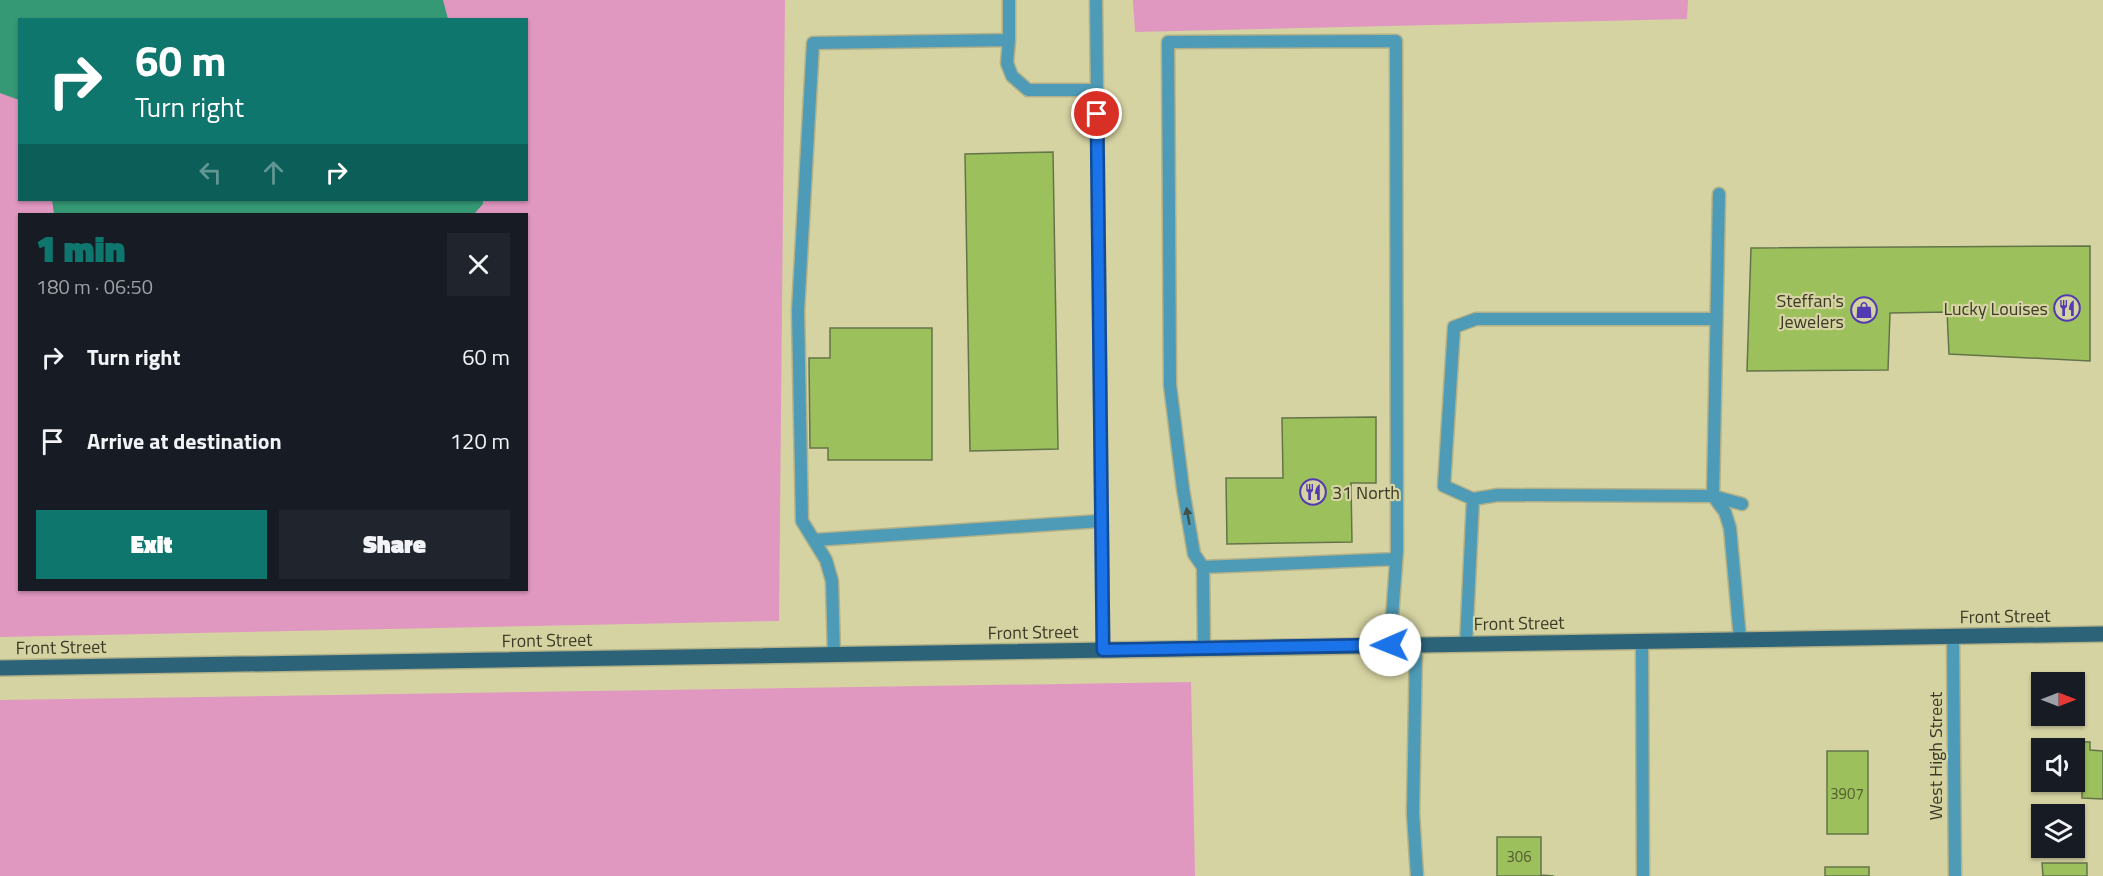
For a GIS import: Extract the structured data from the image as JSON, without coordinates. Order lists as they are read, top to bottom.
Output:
{
  "streets": {
    "main road": ["Front Street"],
    "street": ["West High Street"]
  },
  "crossings": [
    ["Front Street", "West High Street"]
  ],
  "places": {
    "restaurant": ["Lucky Louises", "31 North"],
    "shop": ["Steffan's Jewelers"]
  },
  "house_numbers": ["3907", "306"],
  "north": "right",
  "page": {
    "turn": ["60 m", "Turn right"],
    "heading": ["1 min", "180 m · 06:50"],
    "list": [
      {
        "name": "Turn right",
        "value": "60 m"
      },
      {
        "name": "Arrive at destination",
        "value": "120 m"
      }
    ],
    "buttons": ["Exit", "Share"]
  }
}
